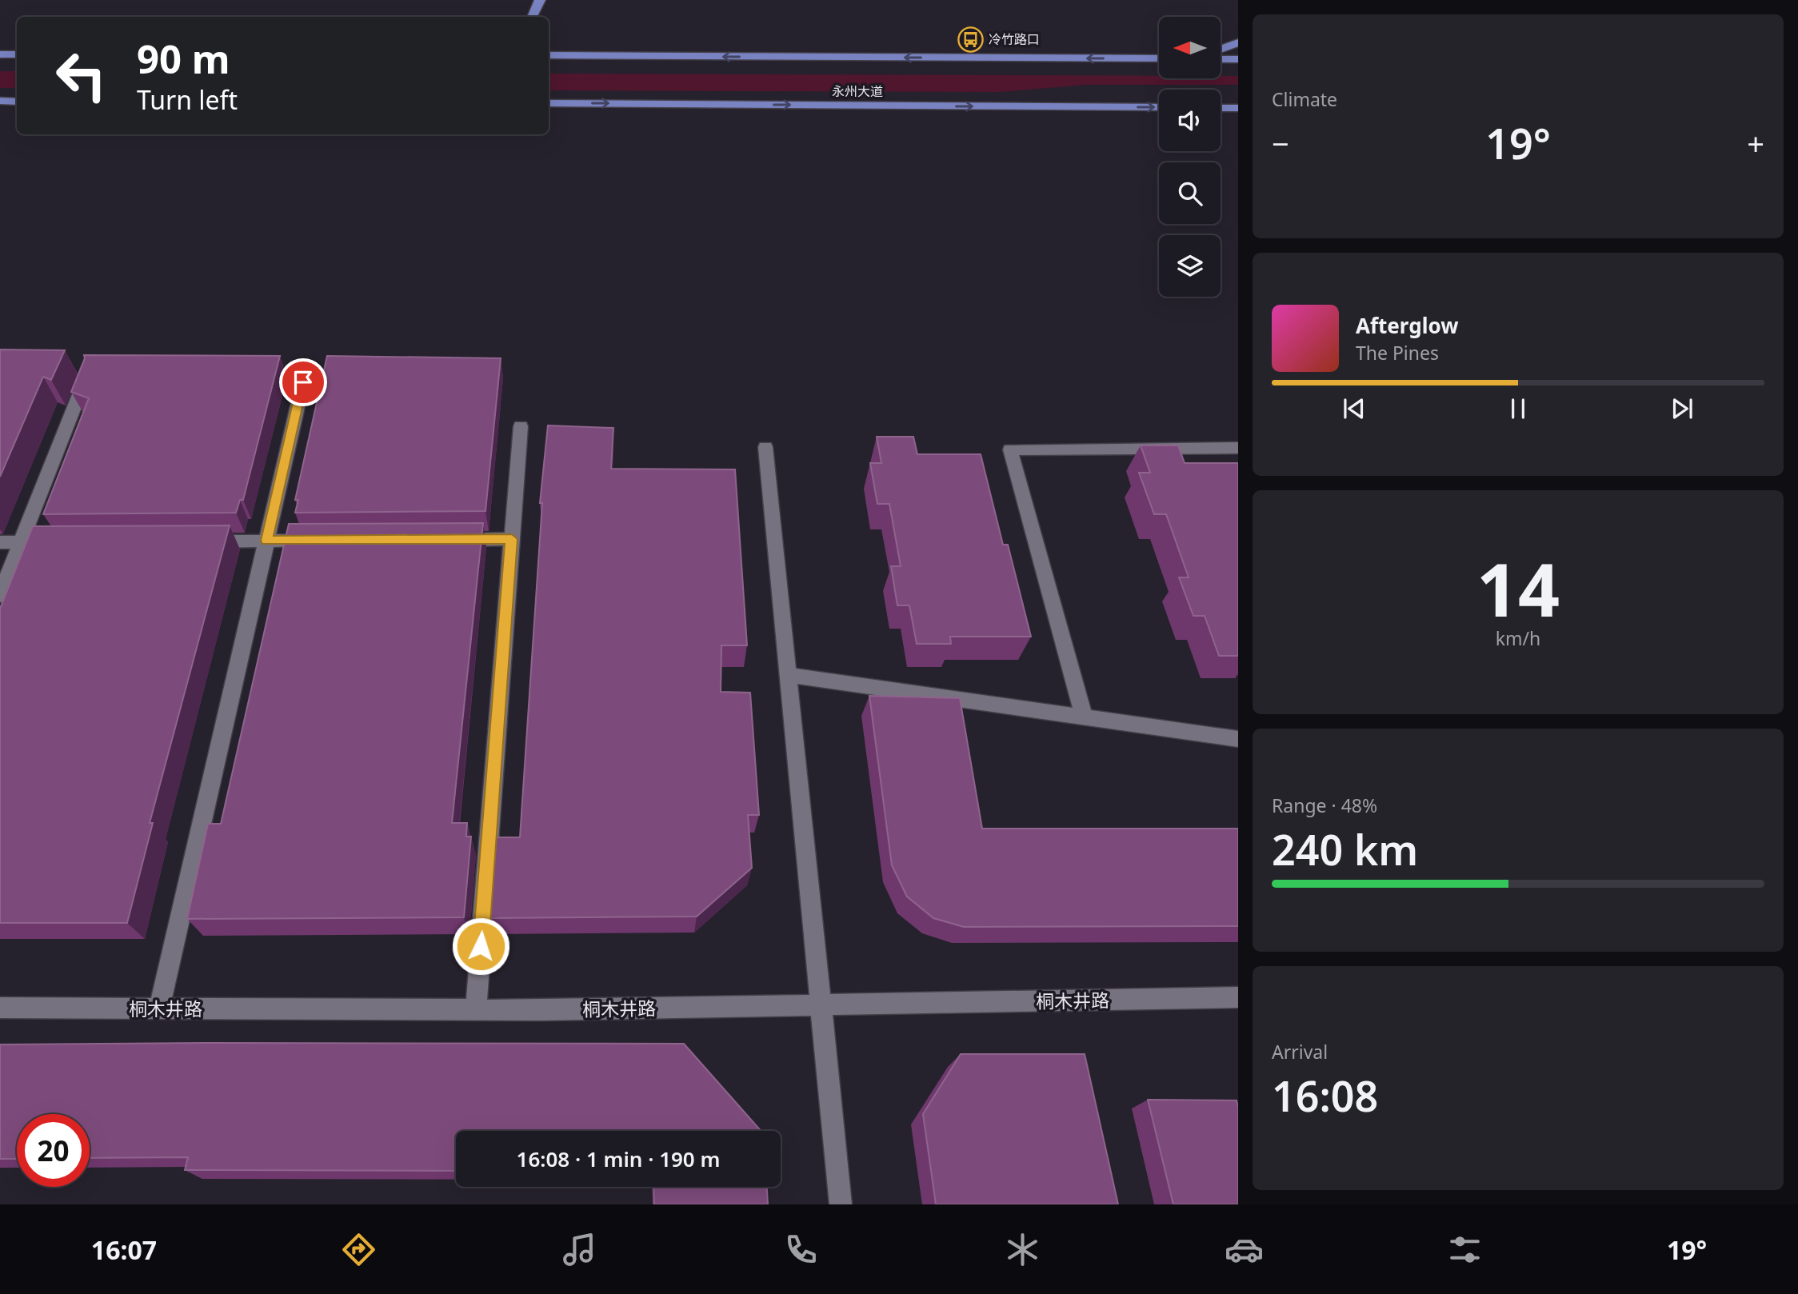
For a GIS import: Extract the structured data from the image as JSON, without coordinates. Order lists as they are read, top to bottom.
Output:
{
  "streets": {
    "main road": ["永州大道"],
    "street": ["桐木井路"]
  },
  "places": {
    "bus stop": ["冷竹路口"]
  },
  "north": "left",
  "page": {
    "tile": [
      "Climate",
      ["14", "km/h"],
      ["Range · 48%", "240 km"],
      ["Arrival", "16:08"]
    ],
    "turn": ["90 m", "Turn left"],
    "heat": ["−", "19°", "+"],
    "song": ["Afterglow", "The Pines"],
    "limit": "20",
    "trip": "16:08 · 1 min · 190 m",
    "tabs": ["16:07", "19°"]
  }
}
